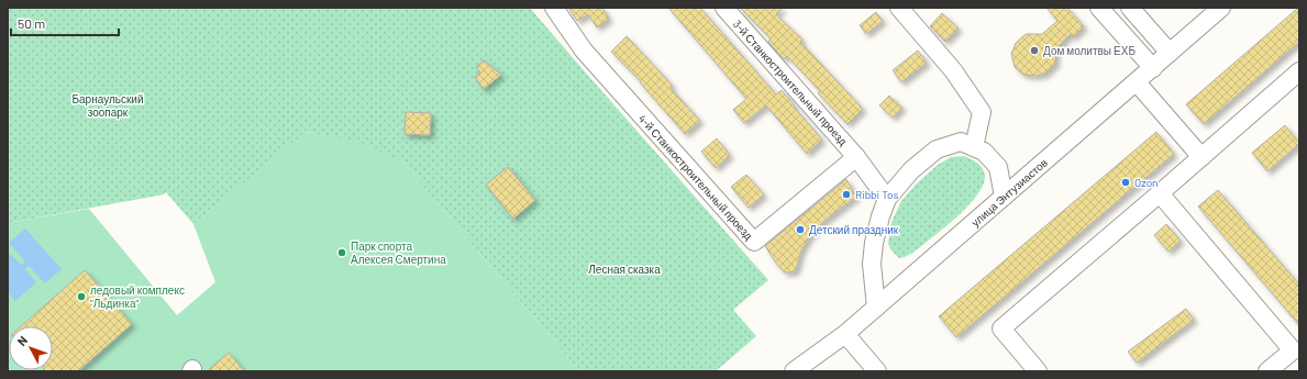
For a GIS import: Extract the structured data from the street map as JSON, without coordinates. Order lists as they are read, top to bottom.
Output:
{
  "streets": {
    "street": ["3-й Станкостроительный проезд", "4-й Станкостроительный проезд", "улица Энтузиастов"]
  },
  "crossings": [
    ["3-й Станкостроительный проезд", "4-й Станкостроительный проезд"]
  ],
  "parks": ["Барнаульский зоопарк", "Лесная сказка"],
  "places": [
    "Дом молитвы ЕХБ",
    "Ozon",
    "Ribbi Tos",
    "Детский праздник",
    "Парк спорта Алексея Смертина",
    "ледовый комплекс \"Льдинка\""
  ],
  "scale_bar": "50 m",
  "north": "top left"
}
